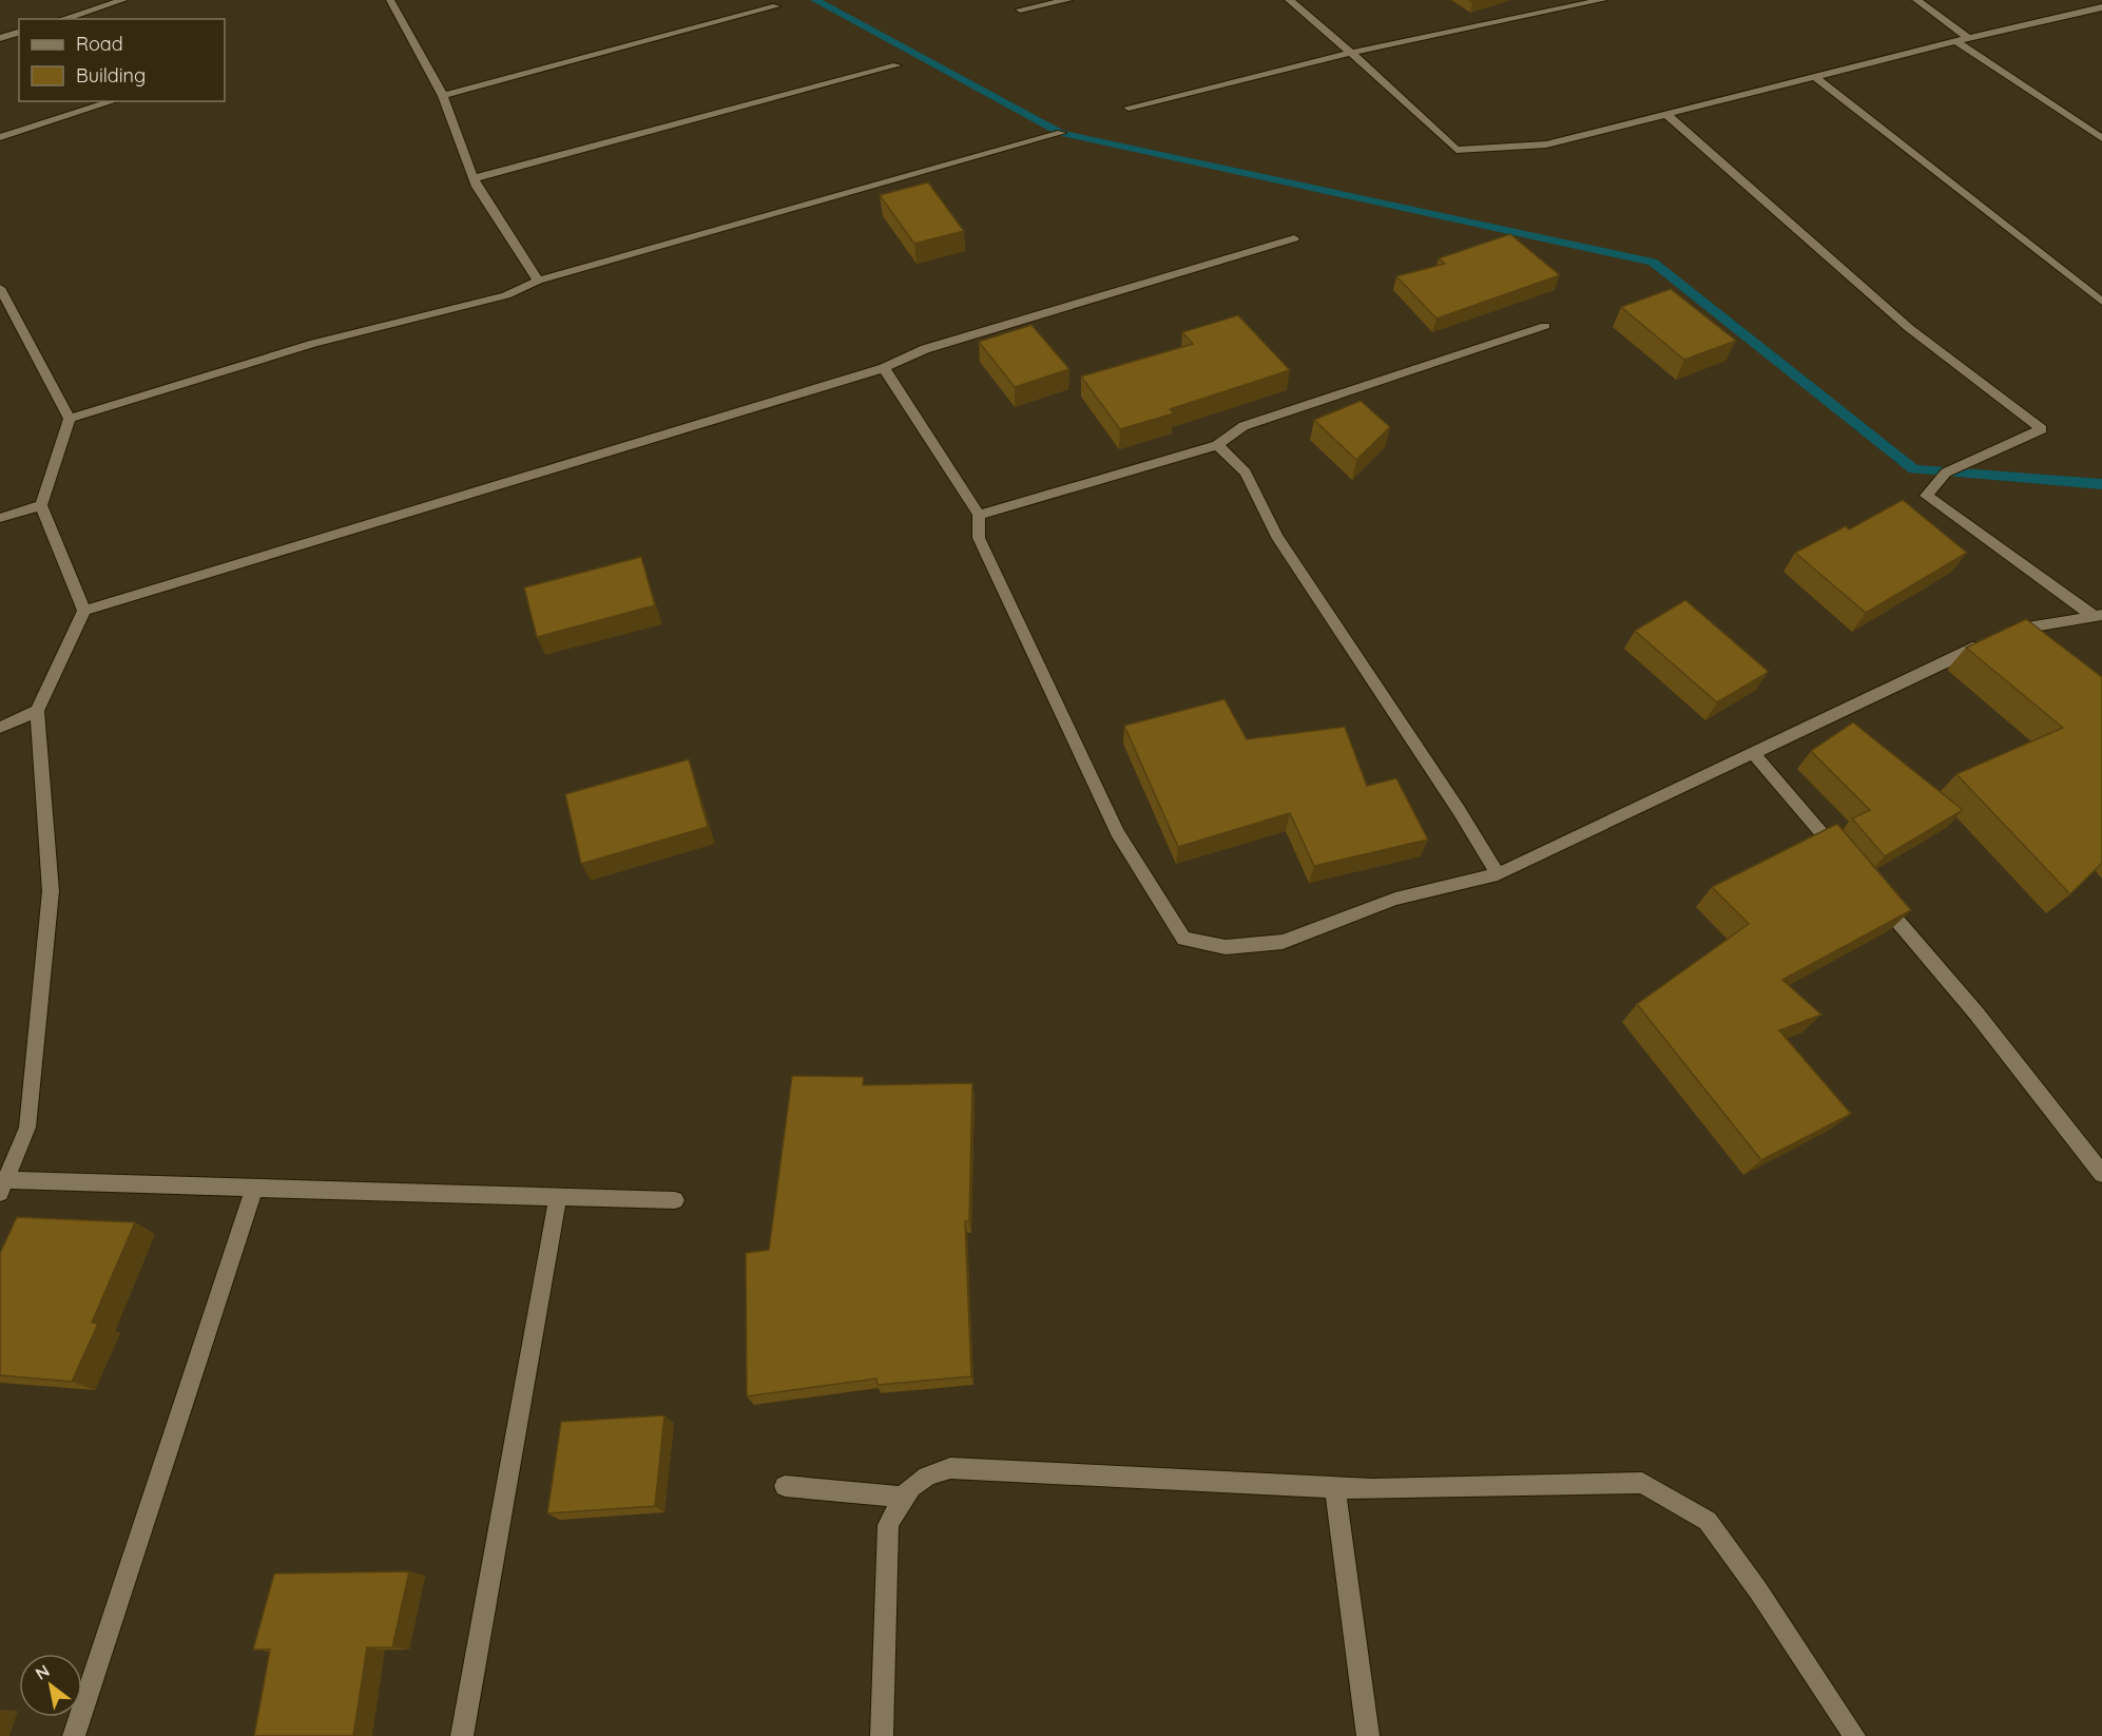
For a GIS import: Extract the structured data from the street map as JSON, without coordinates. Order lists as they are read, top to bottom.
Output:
{
  "legend": ["Road", "Building"],
  "north": "top left"
}
